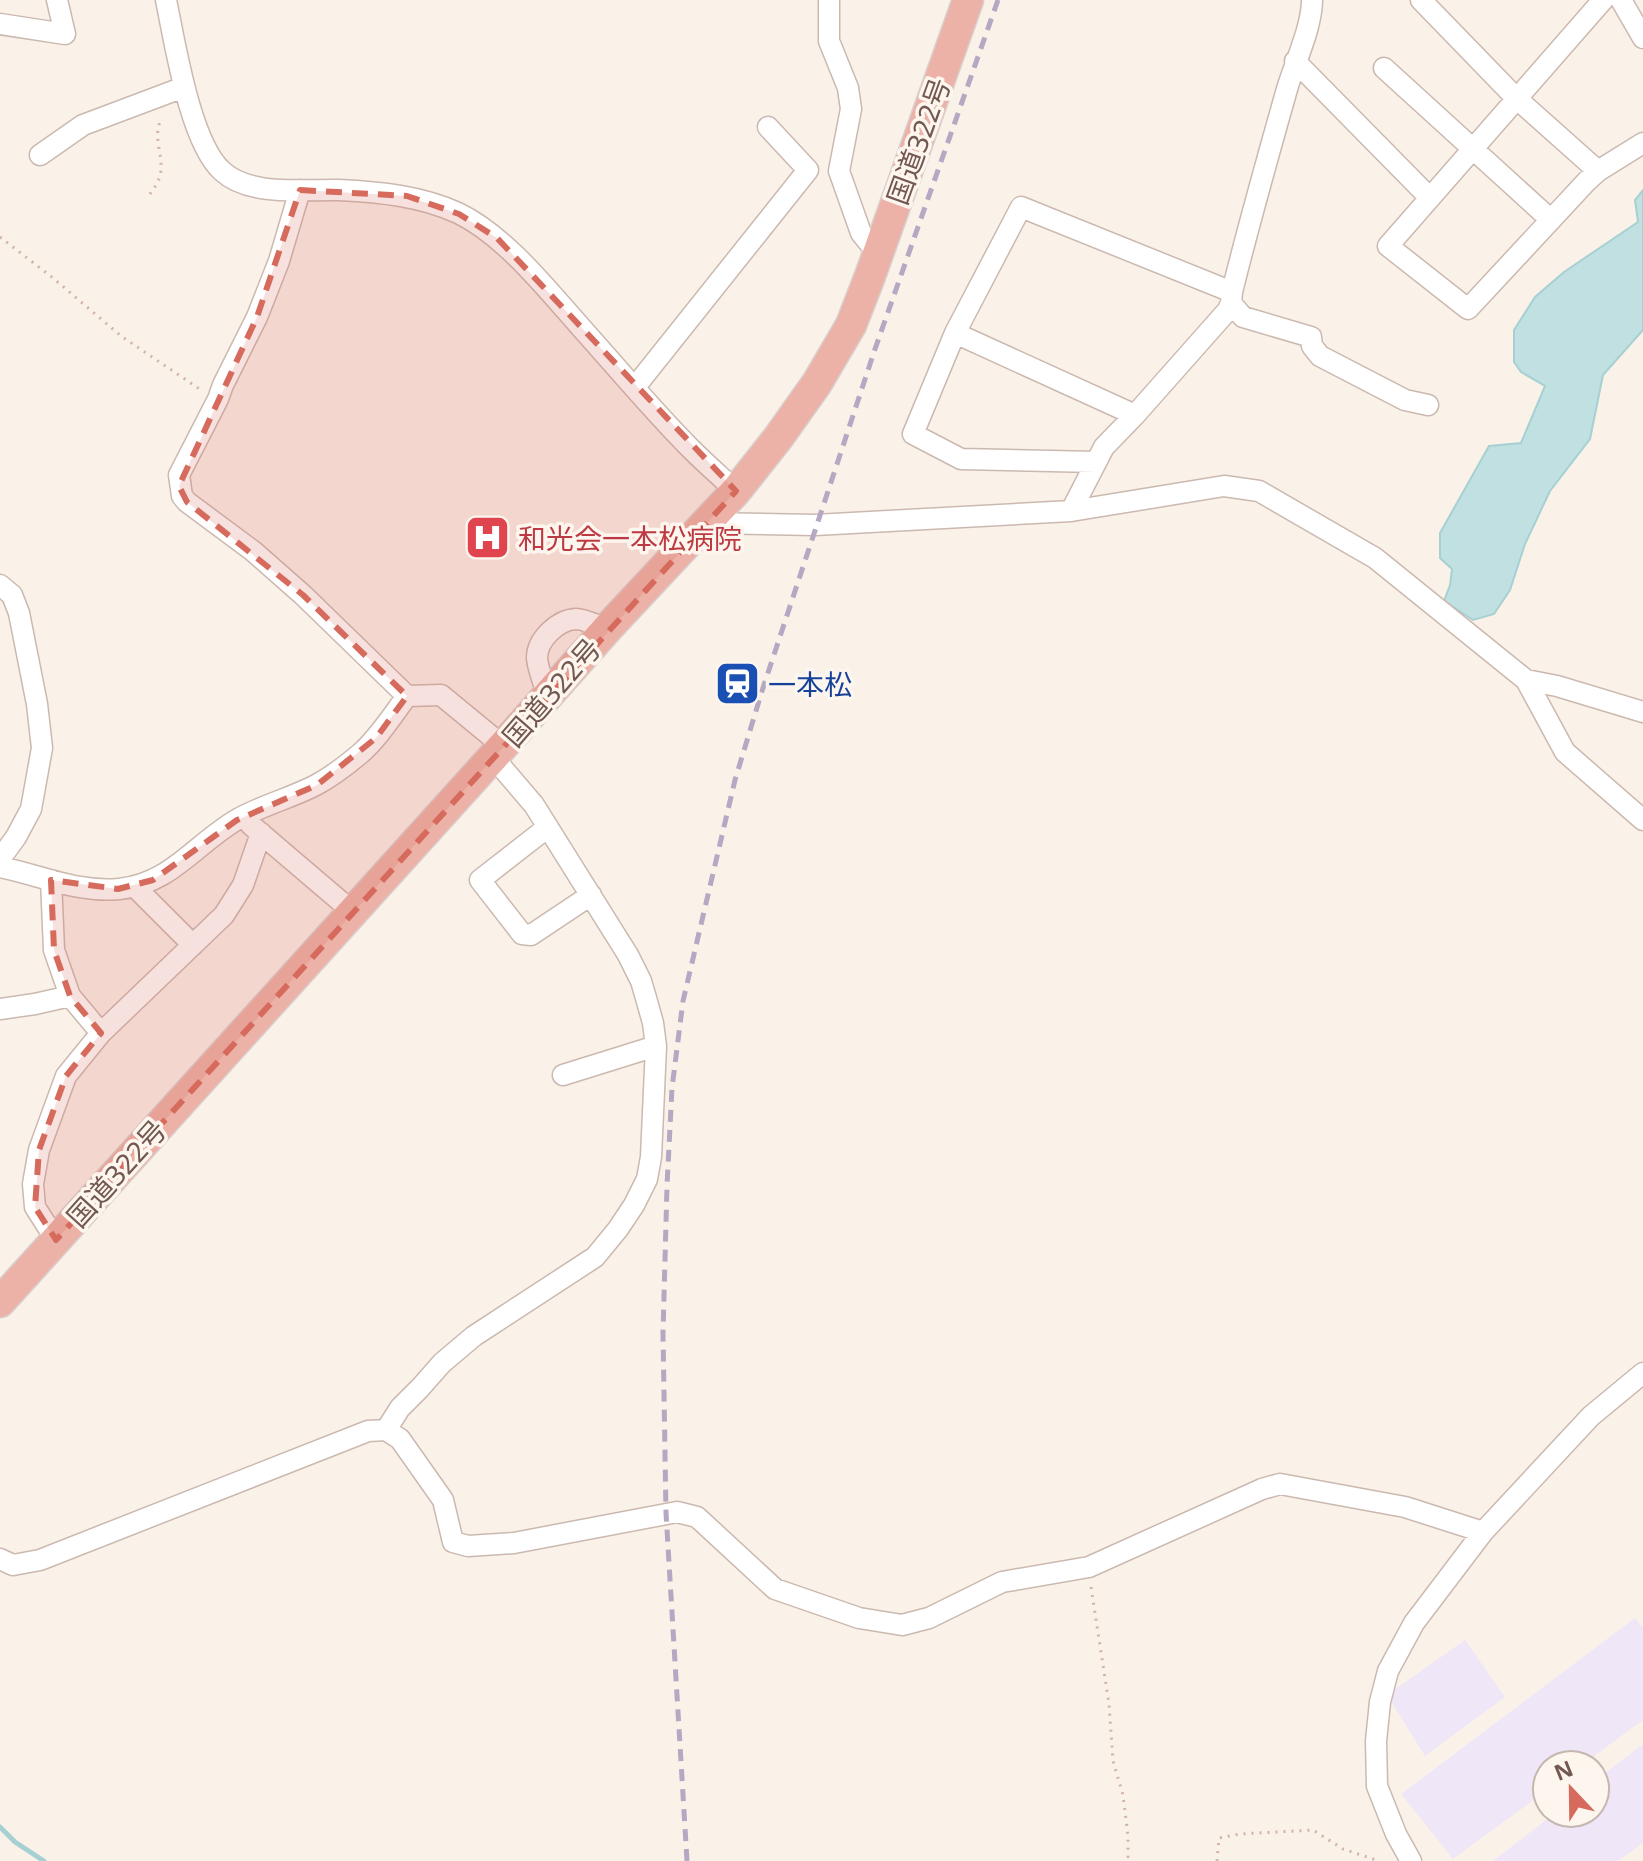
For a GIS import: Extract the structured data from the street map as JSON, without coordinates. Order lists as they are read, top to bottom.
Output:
{
  "streets": {
    "highway": ["国道322号"]
  },
  "places": {
    "hospital": ["和光会一本松病院"],
    "station": ["一本松"]
  },
  "north": "top"
}
